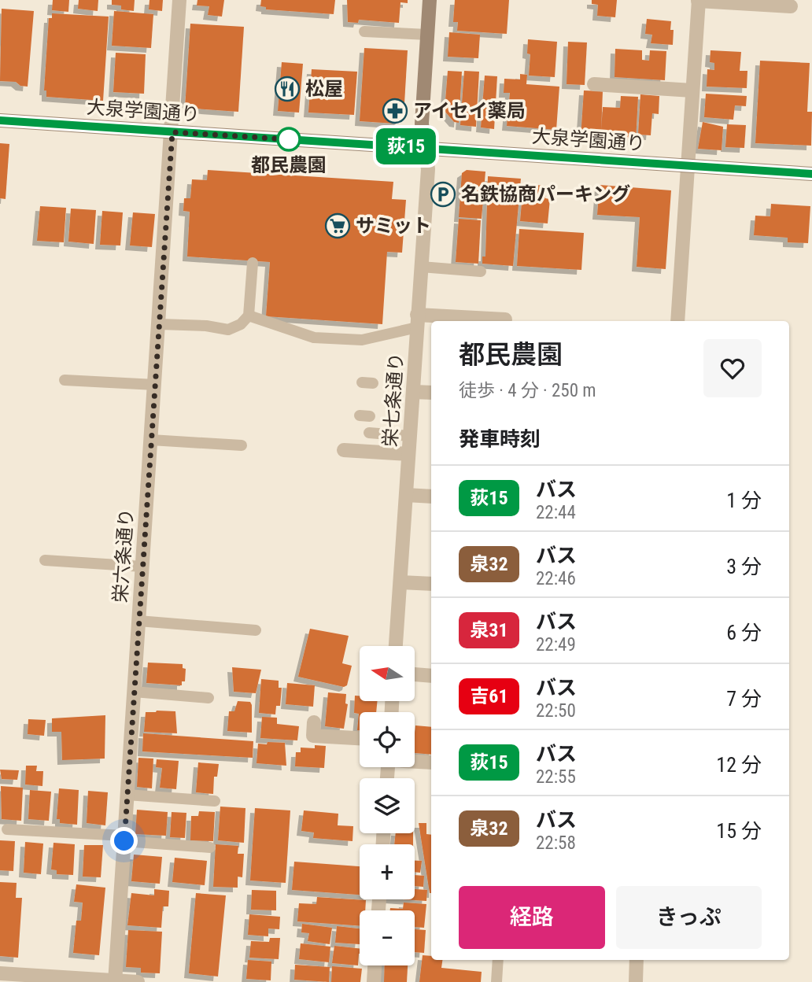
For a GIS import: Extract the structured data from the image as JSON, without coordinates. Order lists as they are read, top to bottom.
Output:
{
  "streets": {
    "street": ["大泉学園通り", "栄七条通り", "栄六条通り"]
  },
  "crossings": [
    ["大泉学園通り", "栄七条通り"],
    ["大泉学園通り", "栄六条通り"]
  ],
  "places": {
    "restaurant": ["松屋"],
    "pharmacy": ["アイセイ薬局"],
    "other": ["都民農園"],
    "parking": ["名鉄協商パーキング"],
    "supermarket": ["サミット"]
  },
  "lines": ["bus line 荻15"],
  "north": "left",
  "page": {
    "on_map": "荻15",
    "heading": [
      ["都民農園", "徒歩 · 4 分 · 250 m"],
      "発車時刻"
    ],
    "list": [
      {
        "mark": "荻15",
        "name": "バス",
        "note": "22:44",
        "value": "1 分"
      },
      {
        "mark": "泉32",
        "name": "バス",
        "note": "22:46",
        "value": "3 分"
      },
      {
        "mark": "泉31",
        "name": "バス",
        "note": "22:49",
        "value": "6 分"
      },
      {
        "mark": "吉61",
        "name": "バス",
        "note": "22:50",
        "value": "7 分"
      },
      {
        "mark": "荻15",
        "name": "バス",
        "note": "22:55",
        "value": "12 分"
      },
      {
        "mark": "泉32",
        "name": "バス",
        "note": "22:58",
        "value": "15 分"
      }
    ],
    "map_buttons": ["+", "−"],
    "buttons": ["経路", "きっぷ"]
  }
}
